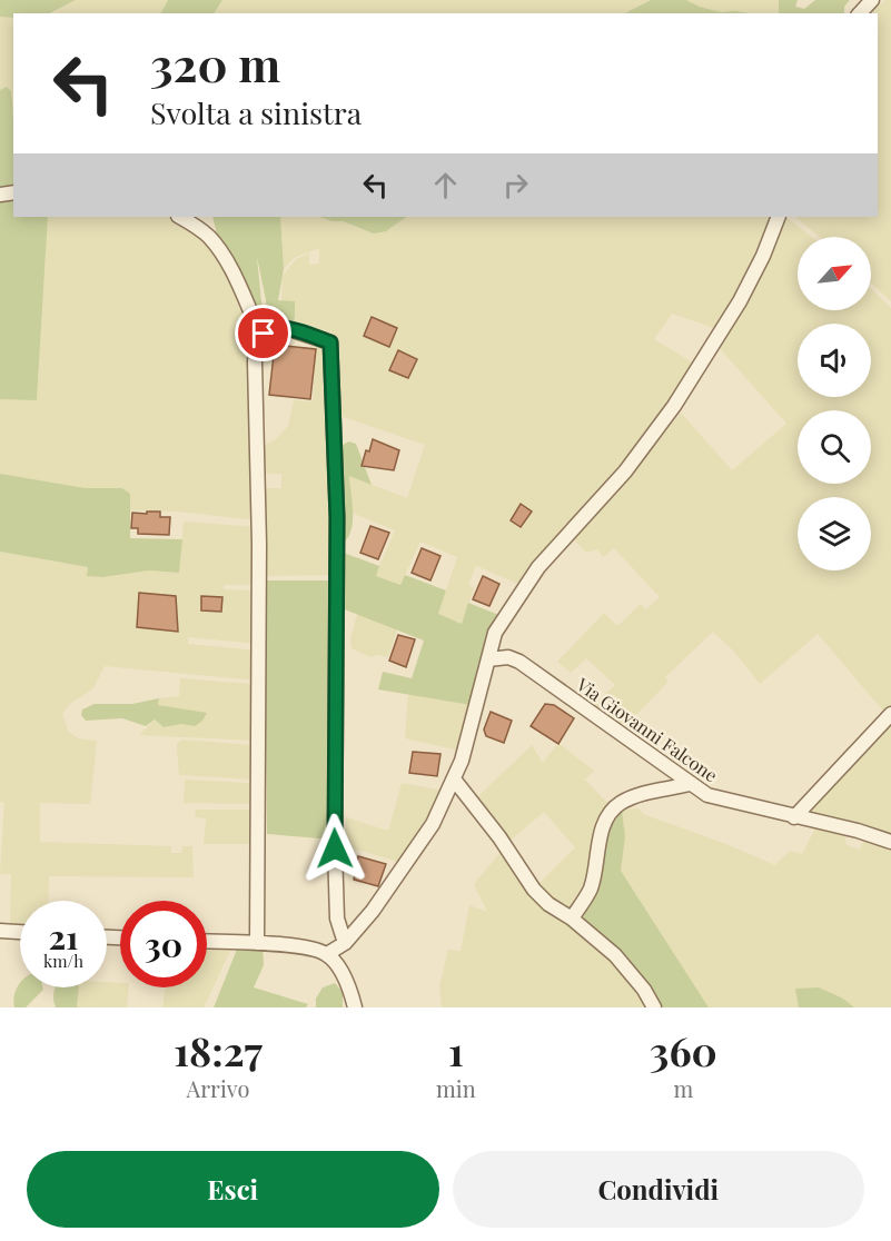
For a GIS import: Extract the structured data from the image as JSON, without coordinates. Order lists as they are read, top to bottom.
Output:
{
  "streets": {
    "street": ["Via Giovanni Falcone"]
  },
  "north": "top right",
  "page": {
    "turn": ["320 m", "Svolta a sinistra"],
    "speed": "21 km/h",
    "limit": "30",
    "eta": [
      "18:27",
      "Arrivo",
      "1",
      "min",
      "360",
      "m"
    ],
    "buttons": ["Esci", "Condividi"]
  }
}
